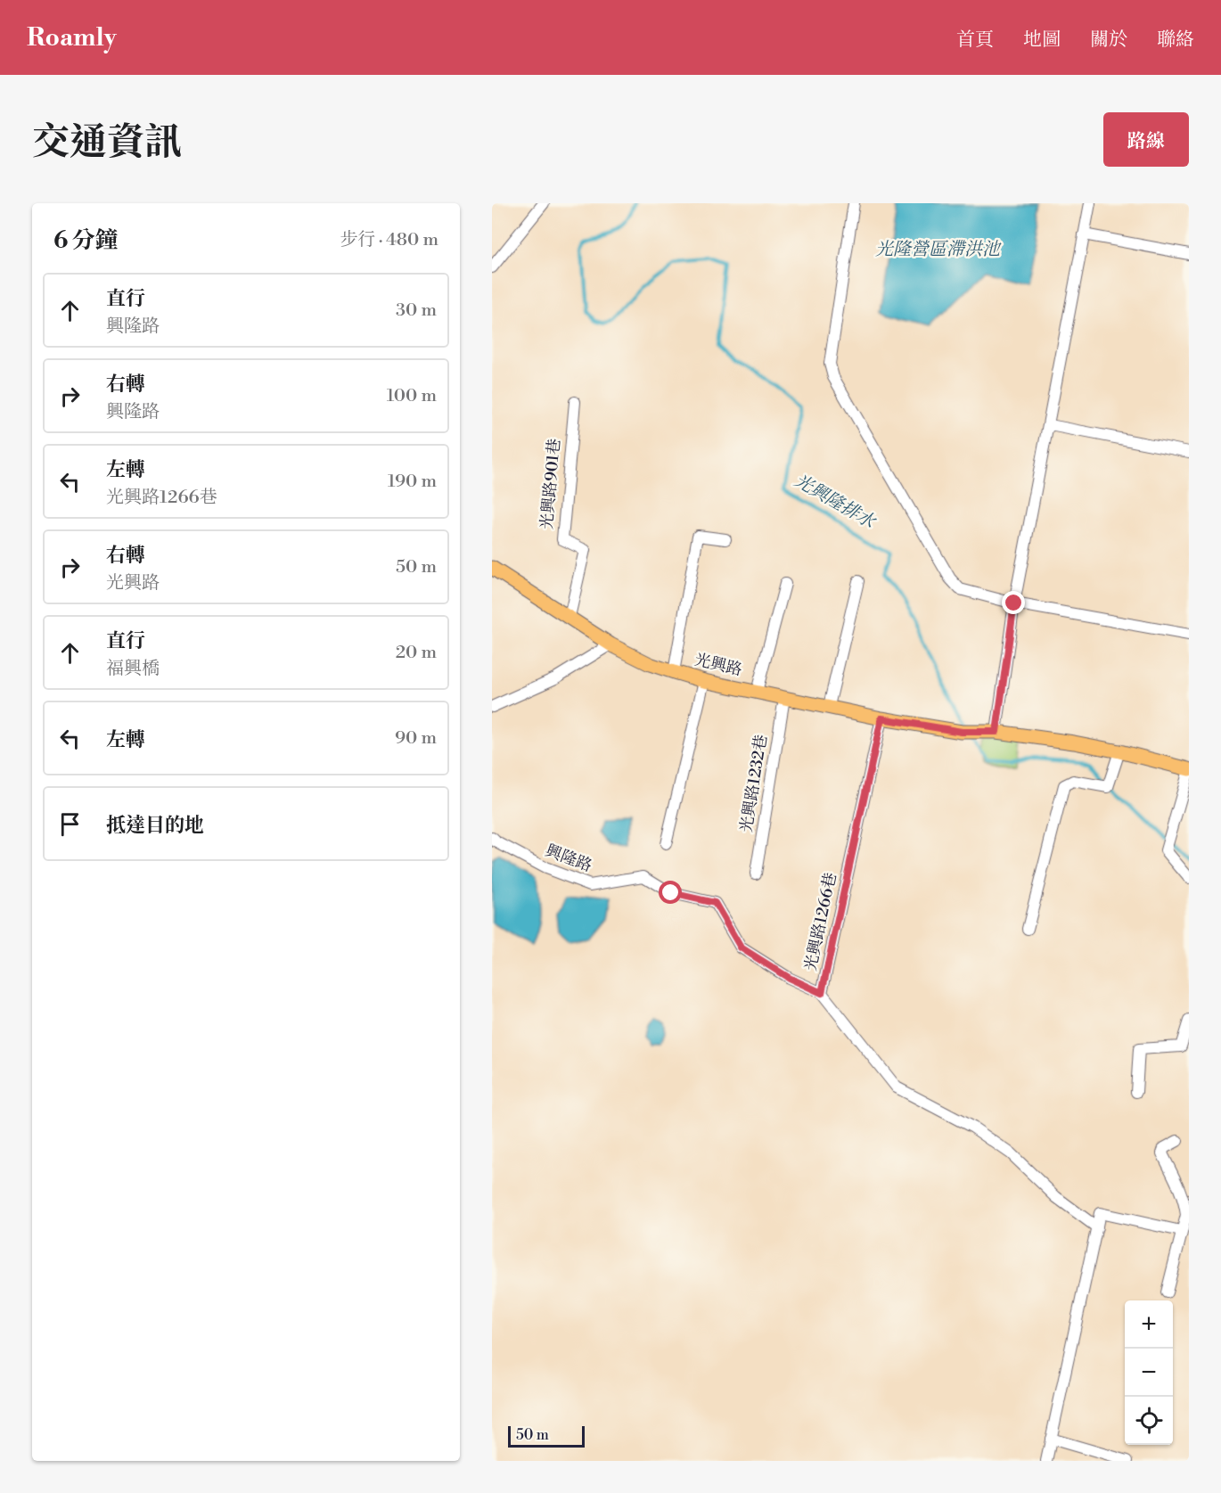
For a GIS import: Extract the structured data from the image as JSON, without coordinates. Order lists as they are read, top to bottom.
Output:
{
  "streets": {
    "main road": ["光興路"],
    "street": [
      "光興路901巷",
      "光興路1232巷",
      "興隆路",
      "光興路1266巷"
    ]
  },
  "crossings": [
    ["光興路901巷", "光興路"],
    ["光興路", "光興路1232巷"],
    ["光興路", "光興路1266巷"],
    ["興隆路", "光興路1266巷"]
  ],
  "water": ["光隆營區滯洪池", "光興隆排水"],
  "scale_bar": "50 m",
  "page": {
    "header": "Roamly",
    "nav": [
      "首頁",
      "地圖",
      "關於",
      "聯絡"
    ],
    "title": "交通資訊",
    "buttons": "路線",
    "heading": ["6 分鐘", "步行 · 480 m"],
    "list": [
      ["直行", "興隆路", "30 m"],
      ["右轉", "興隆路", "100 m"],
      ["左轉", "光興路1266巷", "190 m"],
      ["右轉", "光興路", "50 m"],
      ["直行", "福興橋", "20 m"],
      ["左轉", "90 m"],
      "抵達目的地"
    ],
    "map_buttons": ["+", "−"],
    "scale": "50 m"
  }
}
